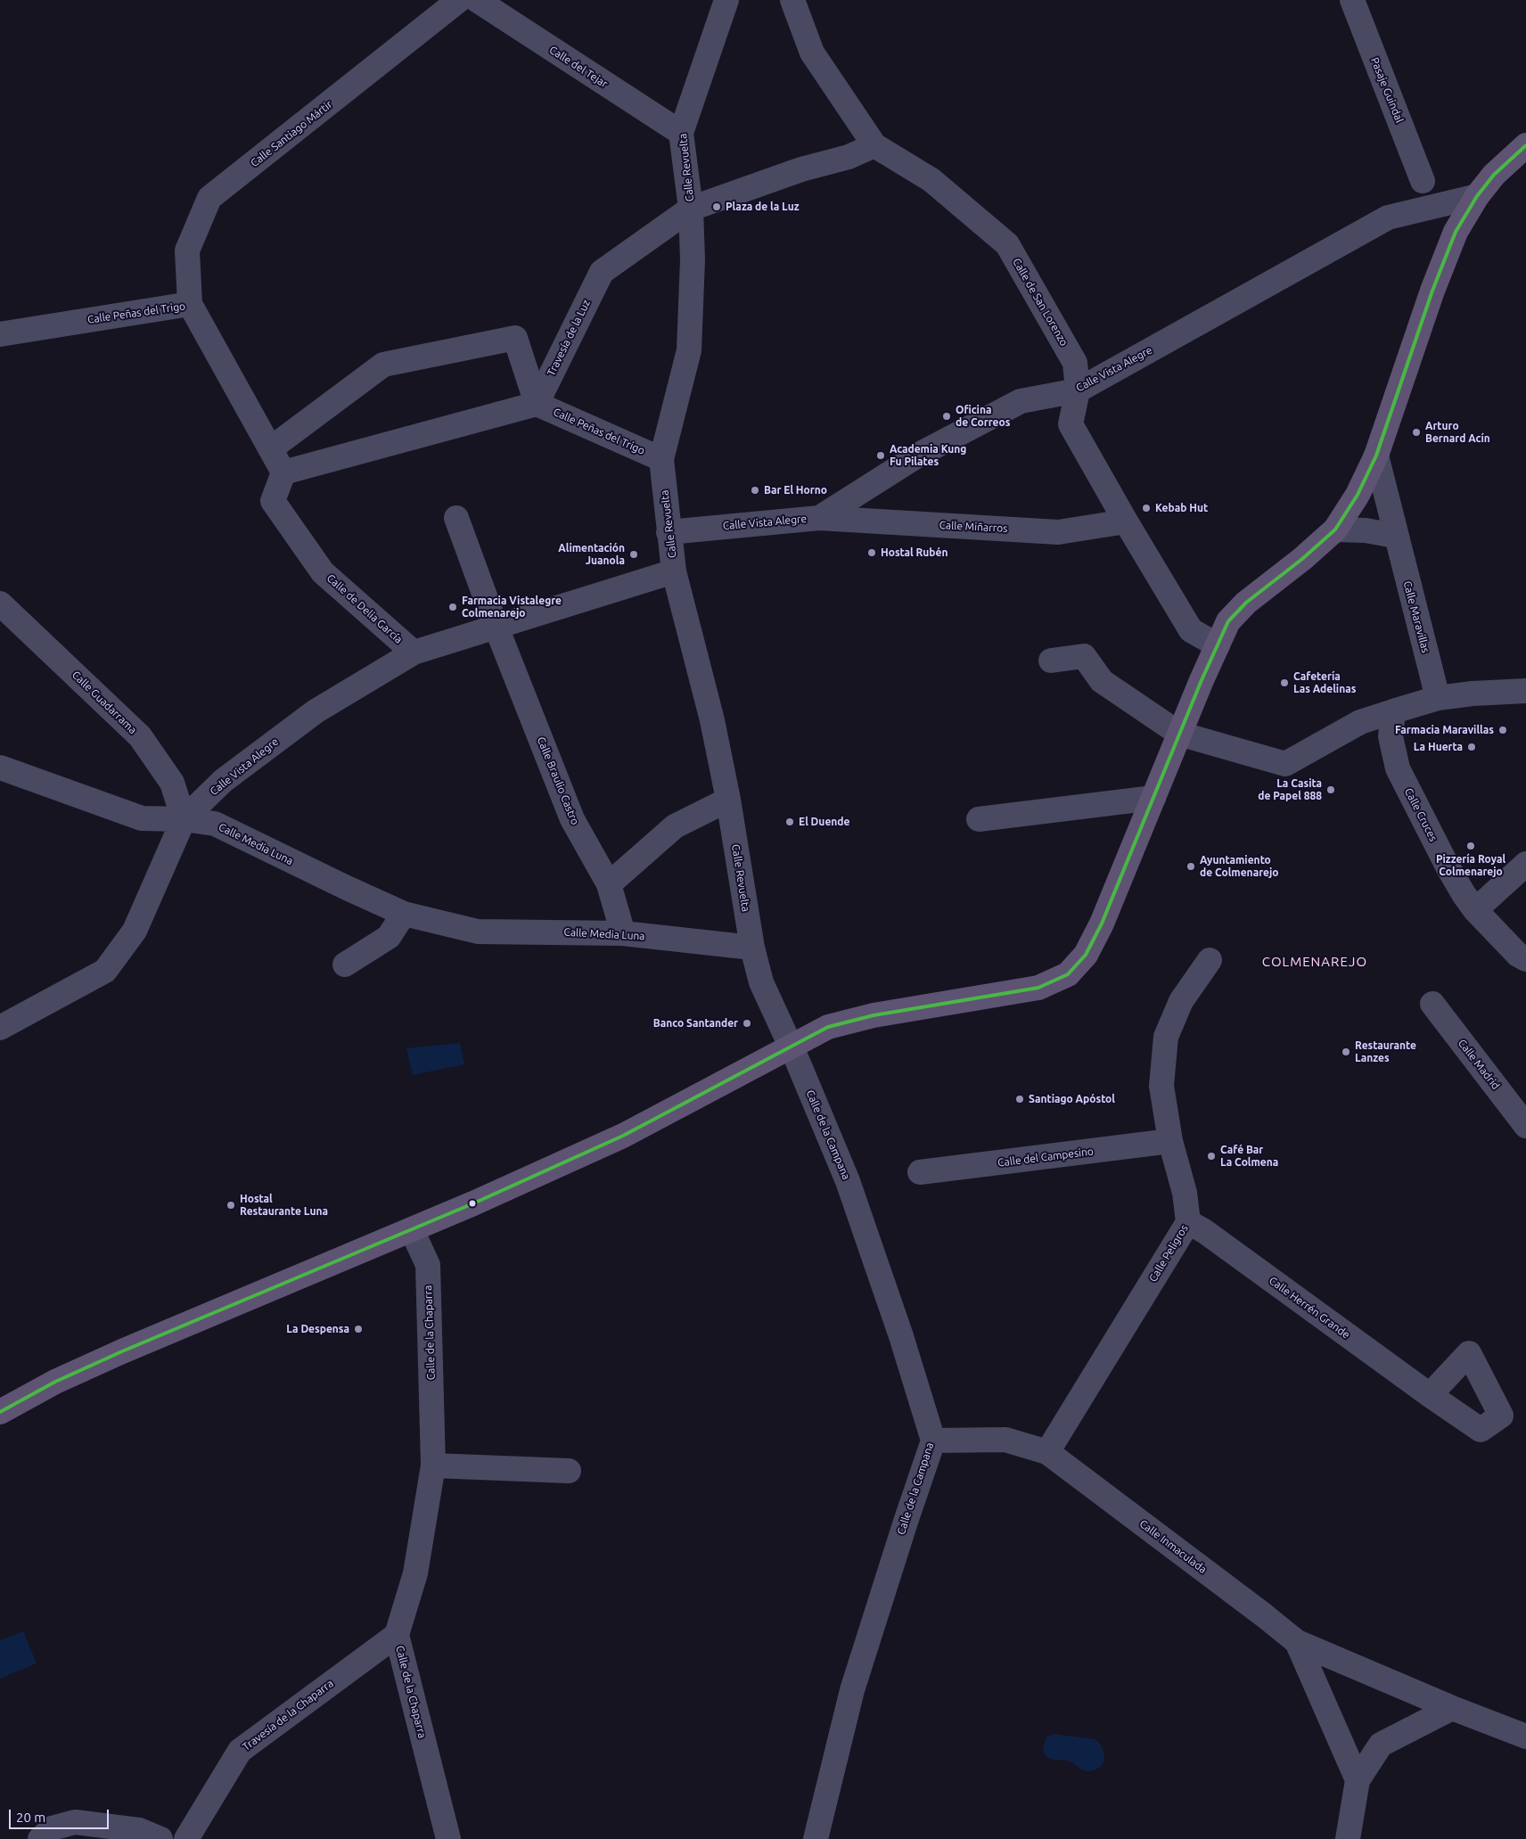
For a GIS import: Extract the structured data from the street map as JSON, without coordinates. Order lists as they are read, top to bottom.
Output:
{
  "streets": {
    "street": [
      "Calle del Tejar",
      "Pasaje Guindal",
      "Calle Santiago Mártir",
      "Calle Revuelta",
      "Calle de San Lorenzo",
      "Calle Peñas del Trigo",
      "Travesía de la Luz",
      "Calle Vista Alegre",
      "Calle Miñarros",
      "Calle de Delia García",
      "Calle Maravillas",
      "Calle Guadarrama",
      "Calle Braulio Castro",
      "Calle Cruces",
      "Calle Media Luna",
      "Calle Madrid",
      "Calle de la Campana",
      "Calle del Campesino",
      "Calle Peligros",
      "Calle Herrén Grande",
      "Calle de la Chaparra",
      "Calle Inmaculada",
      "Travesía de la Chaparra"
    ]
  },
  "crossings": [
    ["Calle del Tejar", "Calle Revuelta"],
    ["Calle Santiago Mártir", "Calle Peñas del Trigo"],
    ["Calle Revuelta", "Calle Peñas del Trigo"],
    ["Calle Revuelta", "Travesía de la Luz"],
    ["Calle Revuelta", "Calle Vista Alegre"],
    ["Calle Revuelta", "Calle Media Luna"],
    ["Calle Revuelta", "Calle de la Campana"],
    ["Calle de San Lorenzo", "Calle Vista Alegre"],
    ["Calle de San Lorenzo", "Calle Miñarros"],
    ["Calle Peñas del Trigo", "Travesía de la Luz"],
    ["Calle Peñas del Trigo", "Calle de Delia García"],
    ["Calle Vista Alegre", "Calle Miñarros"],
    ["Calle Vista Alegre", "Calle de Delia García"],
    ["Calle Vista Alegre", "Calle Guadarrama"],
    ["Calle Vista Alegre", "Calle Braulio Castro"],
    ["Calle Vista Alegre", "Calle Media Luna"],
    ["Calle Guadarrama", "Calle Media Luna"],
    ["Calle Braulio Castro", "Calle Media Luna"],
    ["Calle del Campesino", "Calle Peligros"],
    ["Calle Peligros", "Calle Herrén Grande"],
    ["Calle Peligros", "Calle Inmaculada"],
    ["Calle de la Chaparra", "Travesía de la Chaparra"]
  ],
  "districts": ["COLMENAREJO"],
  "places": [
    "Plaza de la Luz",
    "Oficina de Correos",
    "Arturo Bernard Acín",
    "Academia Kung Fu Pilates",
    "Bar El Horno",
    "Kebab Hut",
    "Hostal Rubén",
    "Alimentación Juanola",
    "Farmacia Vistalegre Colmenarejo",
    "Cafetería Las Adelinas",
    "Farmacia Maravillas",
    "La Huerta",
    "La Casita de Papel 888",
    "El Duende",
    "Pizzería Royal Colmenarejo",
    "Ayuntamiento de Colmenarejo",
    "Banco Santander",
    "Restaurante Lanzes",
    "Santiago Apóstol",
    "Café Bar La Colmena",
    "Hostal Restaurante Luna",
    "La Despensa"
  ],
  "scale_bar": "20 m"
}
